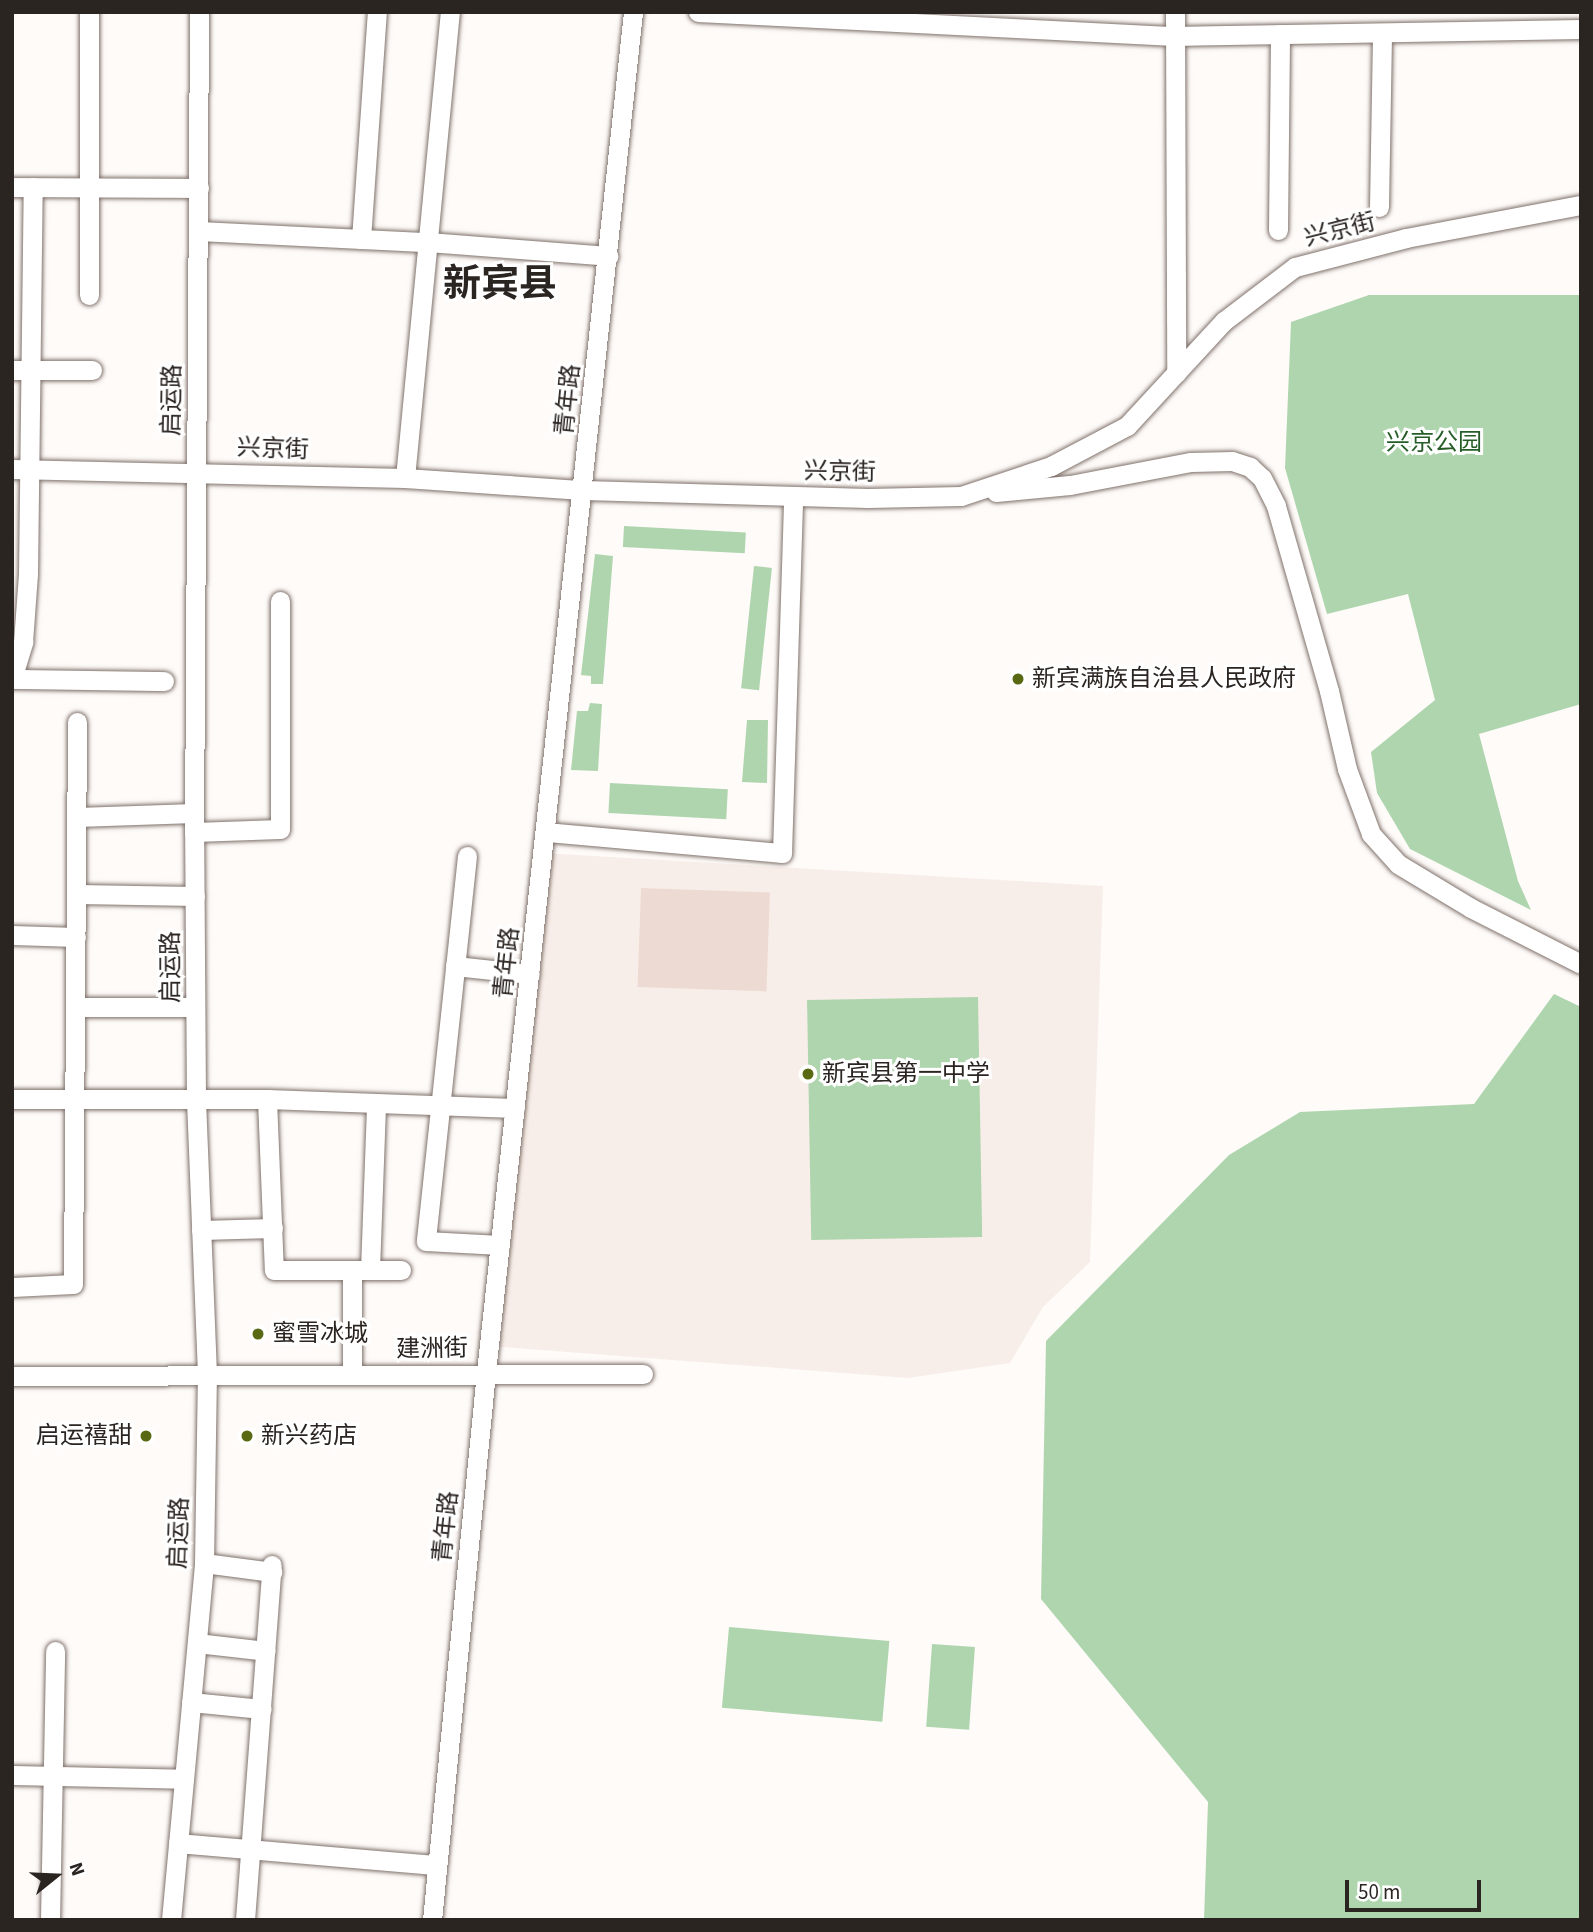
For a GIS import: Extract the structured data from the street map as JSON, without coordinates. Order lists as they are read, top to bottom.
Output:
{
  "streets": {
    "street": [
      "兴京街",
      "启运路",
      "青年路",
      "建洲街"
    ]
  },
  "crossings": [
    ["兴京街", "启运路"],
    ["兴京街", "青年路"],
    ["启运路", "建洲街"],
    ["青年路", "建洲街"]
  ],
  "districts": ["新宾县"],
  "parks": ["兴京公园"],
  "places": [
    "新宾满族自治县人民政府",
    "新宾县第一中学",
    "蜜雪冰城",
    "启运禧甜",
    "新兴药店"
  ],
  "scale_bar": "50 m",
  "north": "right"
}
